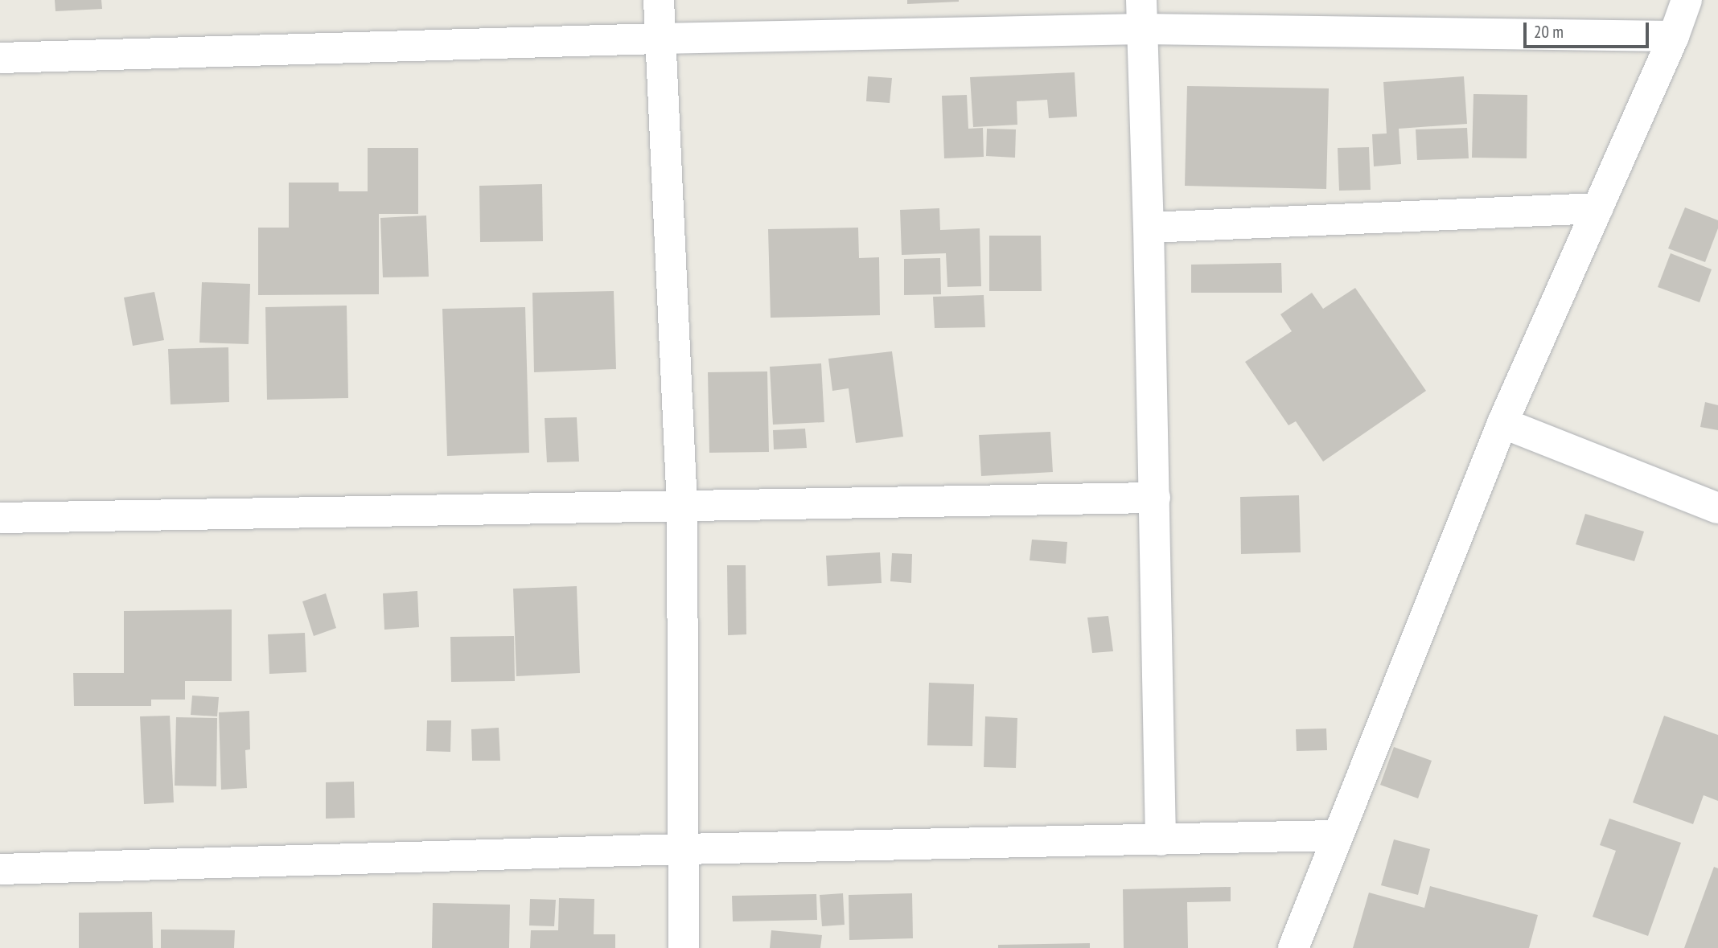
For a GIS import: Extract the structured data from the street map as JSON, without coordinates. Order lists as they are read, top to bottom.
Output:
{
  "scale_bar": "20 m"
}
